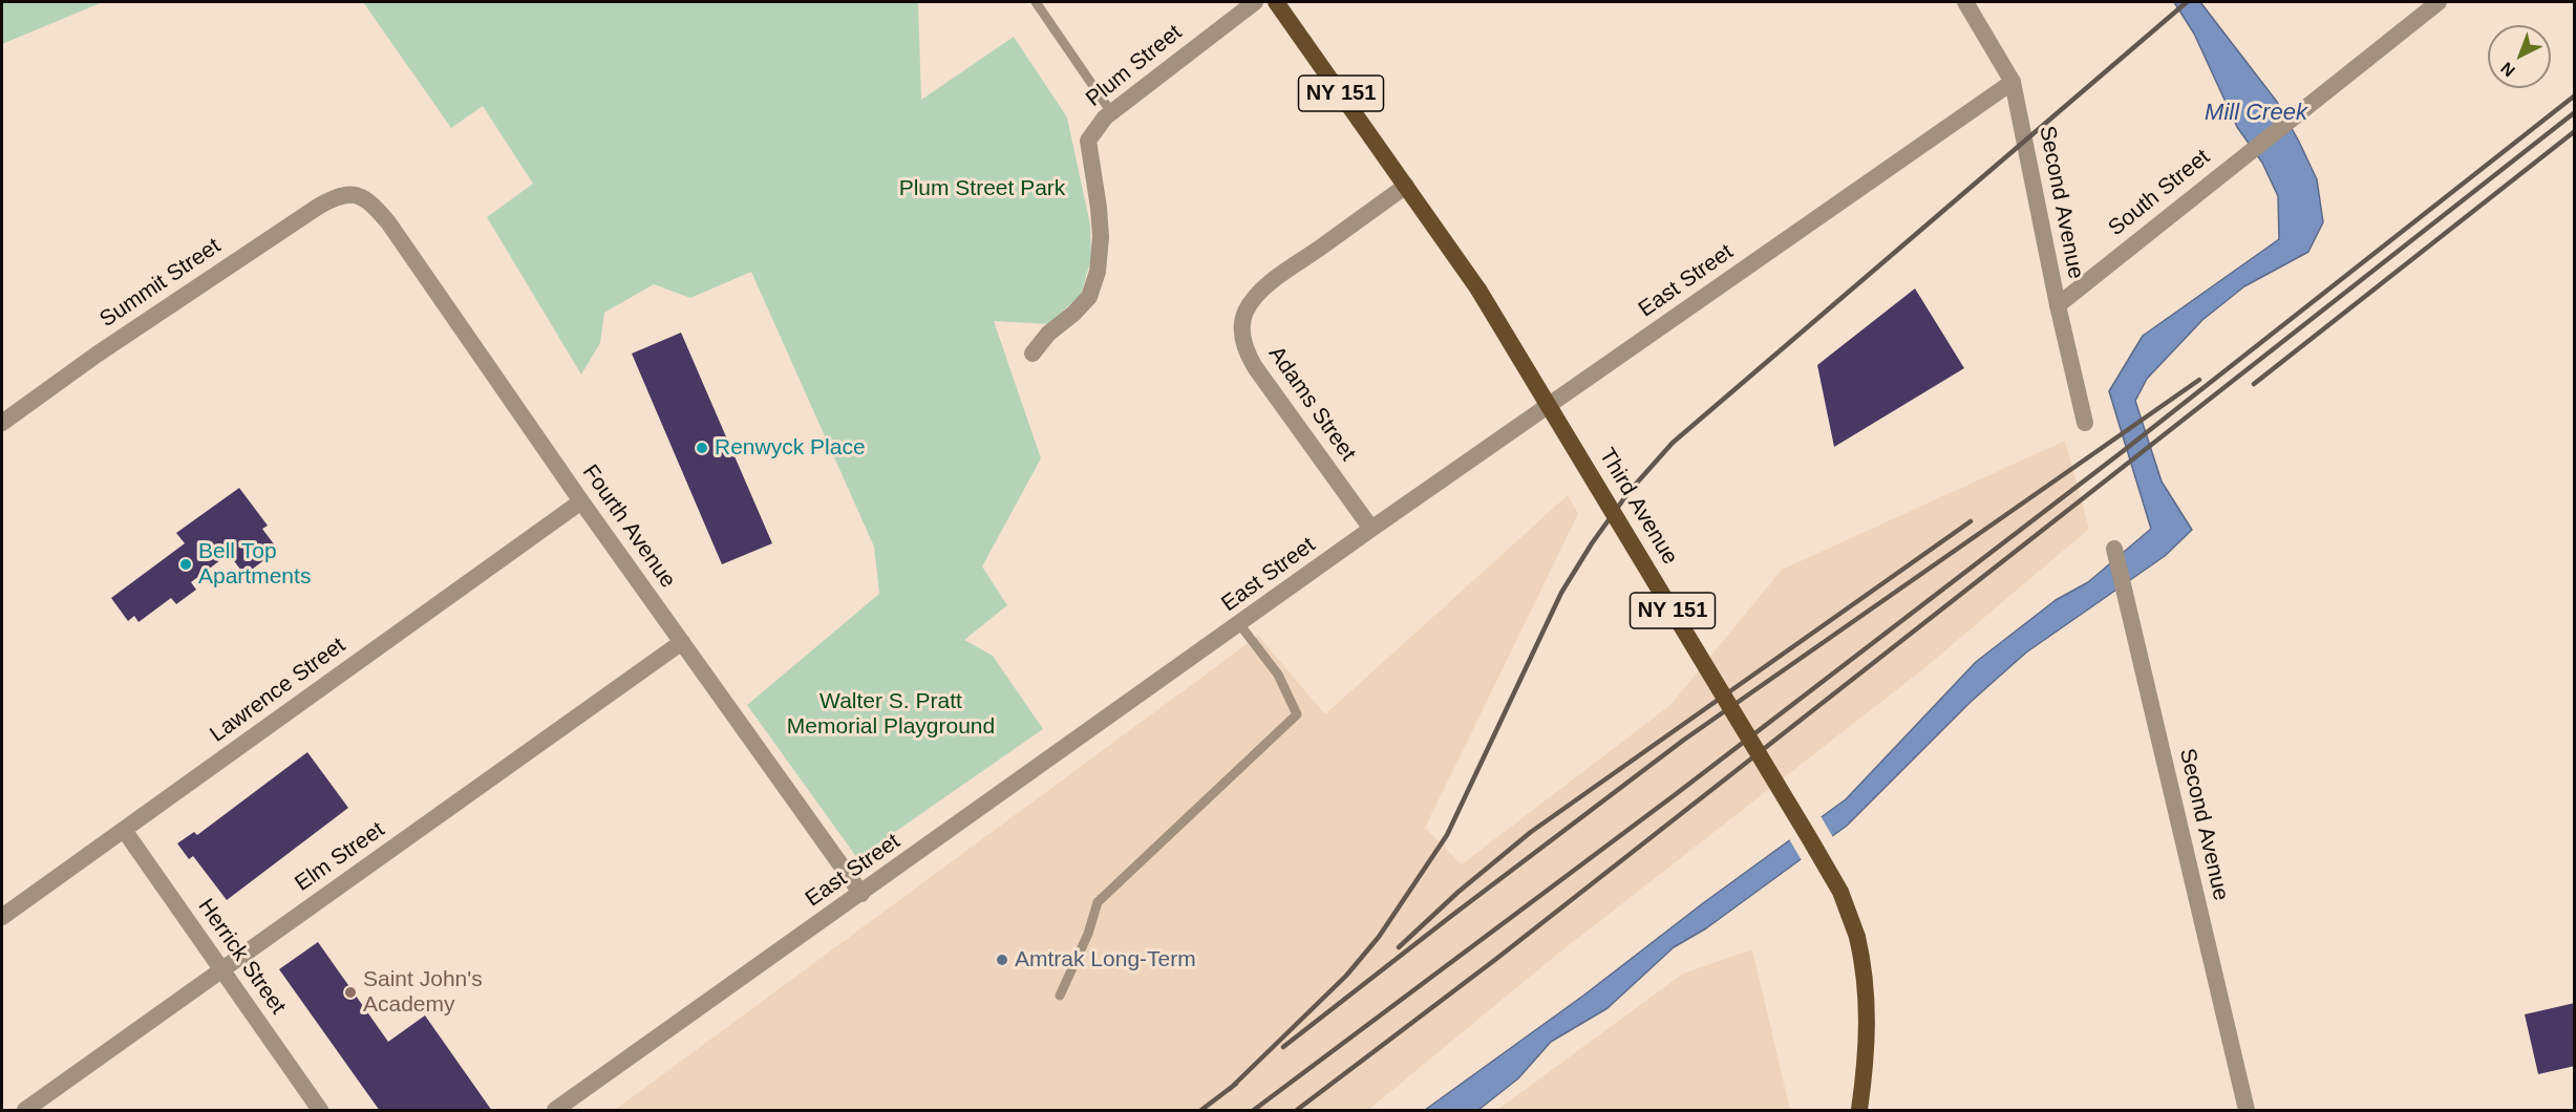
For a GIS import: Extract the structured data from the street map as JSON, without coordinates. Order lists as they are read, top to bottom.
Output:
{
  "streets": {
    "main road": ["NY 151", "Third Avenue"],
    "street": [
      "Plum Street",
      "South Street",
      "Second Avenue",
      "East Street",
      "Summit Street",
      "Adams Street",
      "Fourth Avenue",
      "Lawrence Street",
      "Elm Street",
      "Herrick Street"
    ]
  },
  "crossings": [
    ["South Street", "Second Avenue"],
    ["Second Avenue", "East Street"],
    ["East Street", "Adams Street"],
    ["East Street", "Fourth Avenue"],
    ["Summit Street", "Fourth Avenue"],
    ["Adams Street", "Third Avenue"],
    ["Fourth Avenue", "Lawrence Street"],
    ["Fourth Avenue", "Elm Street"],
    ["Lawrence Street", "Herrick Street"],
    ["Elm Street", "Herrick Street"]
  ],
  "water": ["Mill Creek"],
  "parks": ["Plum Street Park", "Walter S. Pratt Memorial Playground"],
  "places": [
    "Renwyck Place",
    "Bell Top Apartments",
    "Amtrak Long-Term",
    "Saint John's Academy"
  ],
  "north": "bottom left"
}
